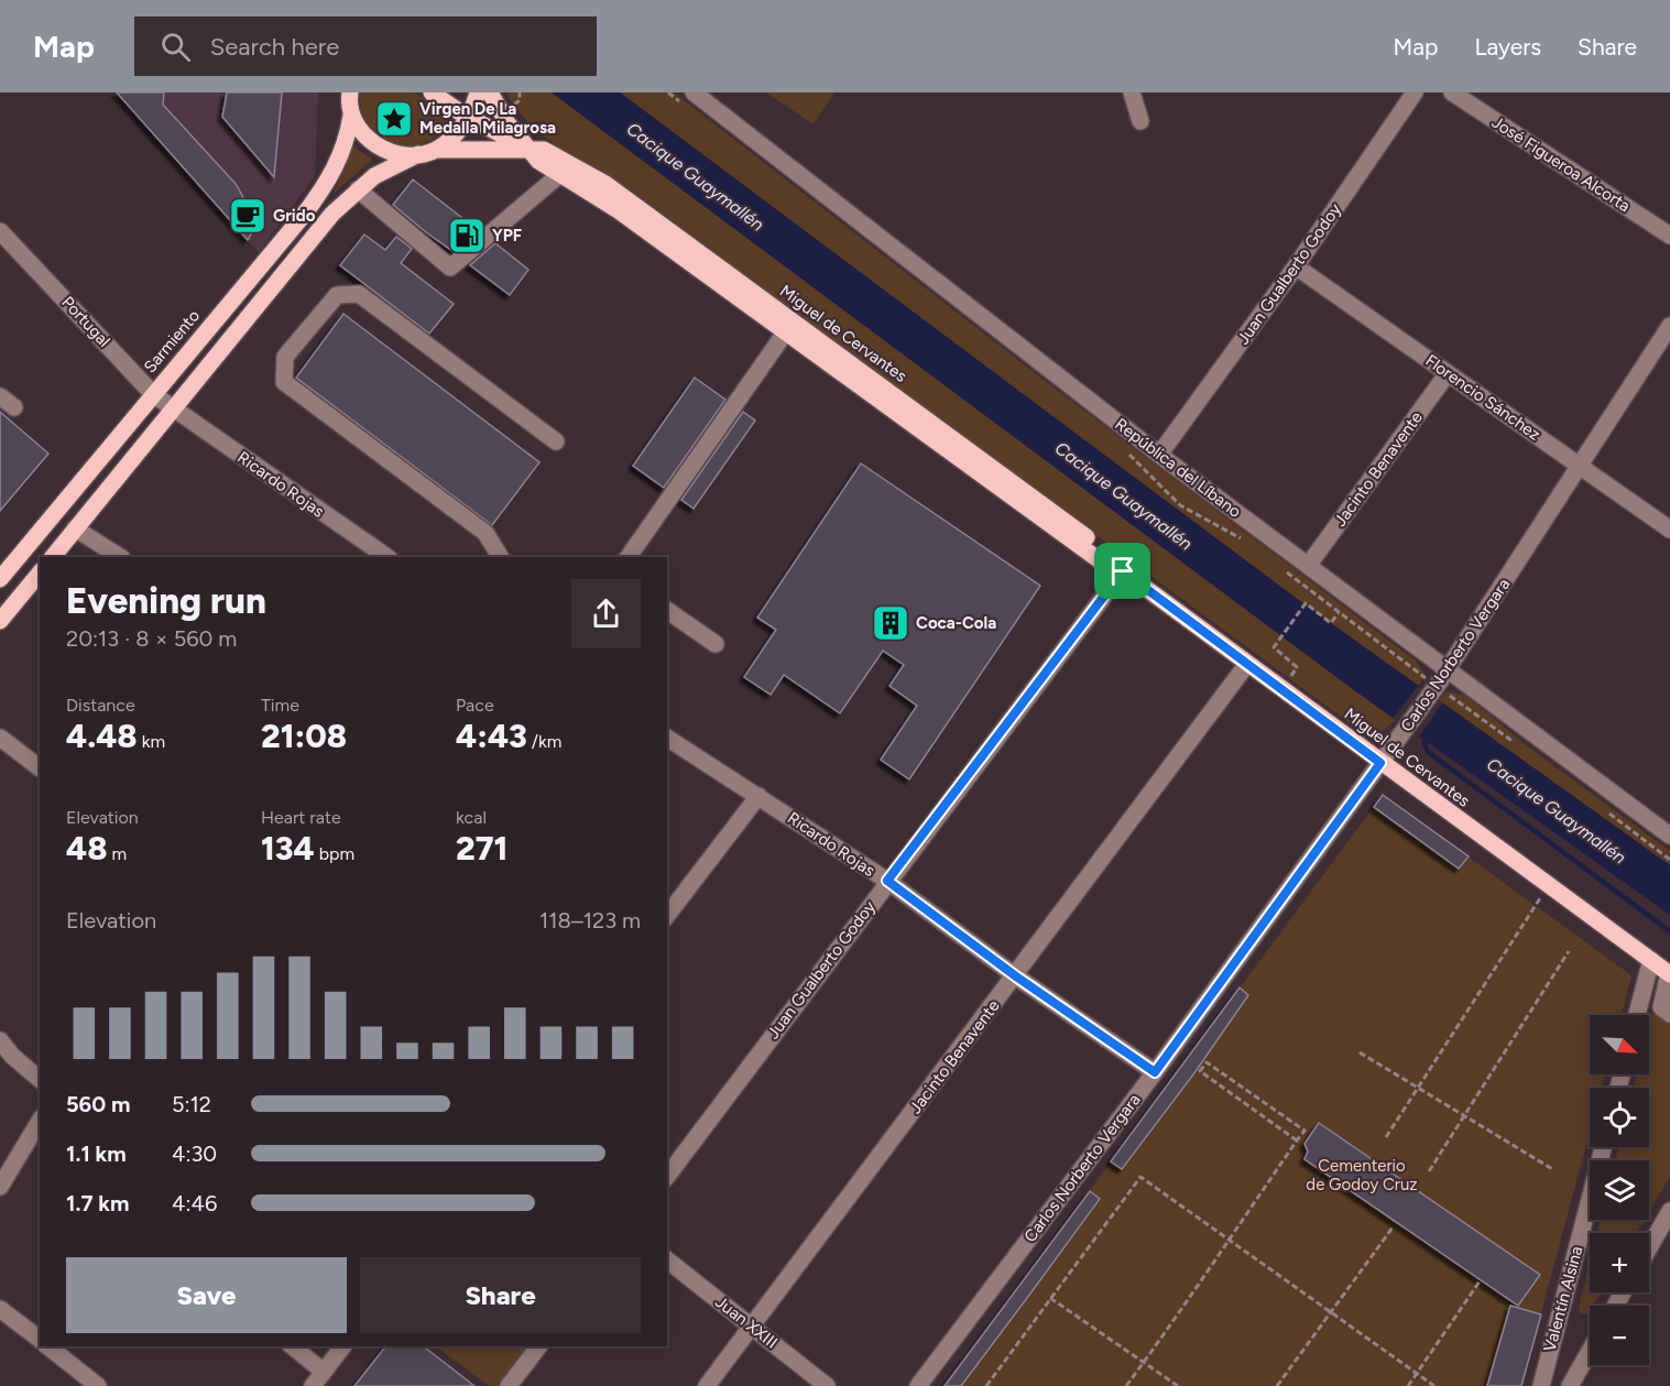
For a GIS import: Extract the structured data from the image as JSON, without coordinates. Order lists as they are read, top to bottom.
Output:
{
  "streets": {
    "main road": ["Miguel de Cervantes", "Sarmiento"],
    "street": [
      "José Figueroa Alcorta",
      "Juan Gualberto Godoy",
      "Portugal",
      "Florencio Sánchez",
      "República del Líbano",
      "Jacinto Benavente",
      "Ricardo Rojas",
      "Carlos Norberto Vergara",
      "Valentín Alsina",
      "Juan XXIII"
    ]
  },
  "crossings": [
    ["Juan Gualberto Godoy", "Miguel de Cervantes"],
    ["Juan Gualberto Godoy", "Florencio Sánchez"],
    ["Juan Gualberto Godoy", "República del Líbano"],
    ["Juan Gualberto Godoy", "Ricardo Rojas"],
    ["Portugal", "Sarmiento"],
    ["Portugal", "Ricardo Rojas"],
    ["Miguel de Cervantes", "Jacinto Benavente"],
    ["Miguel de Cervantes", "Carlos Norberto Vergara"],
    ["Florencio Sánchez", "Jacinto Benavente"],
    ["Florencio Sánchez", "Carlos Norberto Vergara"],
    ["República del Líbano", "Jacinto Benavente"],
    ["República del Líbano", "Carlos Norberto Vergara"],
    ["Jacinto Benavente", "Ricardo Rojas"],
    ["Jacinto Benavente", "Juan XXIII"],
    ["Ricardo Rojas", "Carlos Norberto Vergara"]
  ],
  "water": ["Cacique Guaymallén"],
  "parks": ["Cementerio de Godoy Cruz"],
  "places": {
    "place": ["Virgen De La Medalla Milagrosa"],
    "cafe": ["Grido"],
    "fuel station": ["YPF"],
    "building": ["Coca-Cola"]
  },
  "north": "bottom right",
  "page": {
    "header": "Map",
    "search": "Search here",
    "nav": ["Map", "Layers", "Share"],
    "heading": ["Evening run", "20:13 · 8 × 560 m"],
    "stats": [
      ["Distance", "4.48 km"],
      ["Time", "21:08"],
      ["Pace", "4:43 /km"],
      ["Elevation", "48 m"],
      ["Heart rate", "134 bpm"],
      ["kcal", "271"]
    ],
    "chart": ["Elevation", "118–123 m"],
    "map_buttons": ["+", "−"],
    "list": [
      {
        "name": "560 m",
        "note": "5:12"
      },
      {
        "name": "1.1 km",
        "note": "4:30"
      },
      {
        "name": "1.7 km",
        "note": "4:46"
      }
    ],
    "buttons": ["Save", "Share"]
  }
}
